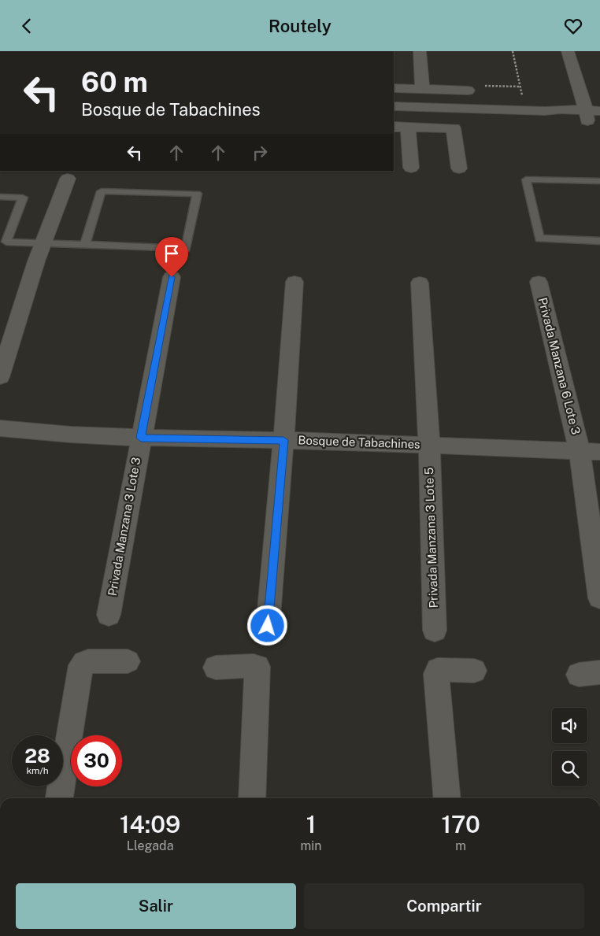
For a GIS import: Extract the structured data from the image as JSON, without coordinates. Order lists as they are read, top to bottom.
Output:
{
  "streets": {
    "street": [
      "Privada Manzana 6 Lote 3",
      "Bosque de Tabachines",
      "Privada Manzana 3 Lote 3",
      "Privada Manzana 3 Lote 5"
    ]
  },
  "crossings": [
    ["Privada Manzana 6 Lote 3", "Bosque de Tabachines"],
    ["Bosque de Tabachines", "Privada Manzana 3 Lote 3"],
    ["Bosque de Tabachines", "Privada Manzana 3 Lote 5"]
  ],
  "page": {
    "header": "Routely",
    "turn": ["60 m", "Bosque de Tabachines"],
    "speed": "28 km/h",
    "limit": "30",
    "eta": [
      "14:09",
      "Llegada",
      "1",
      "min",
      "170",
      "m"
    ],
    "buttons": ["Salir", "Compartir"]
  }
}
